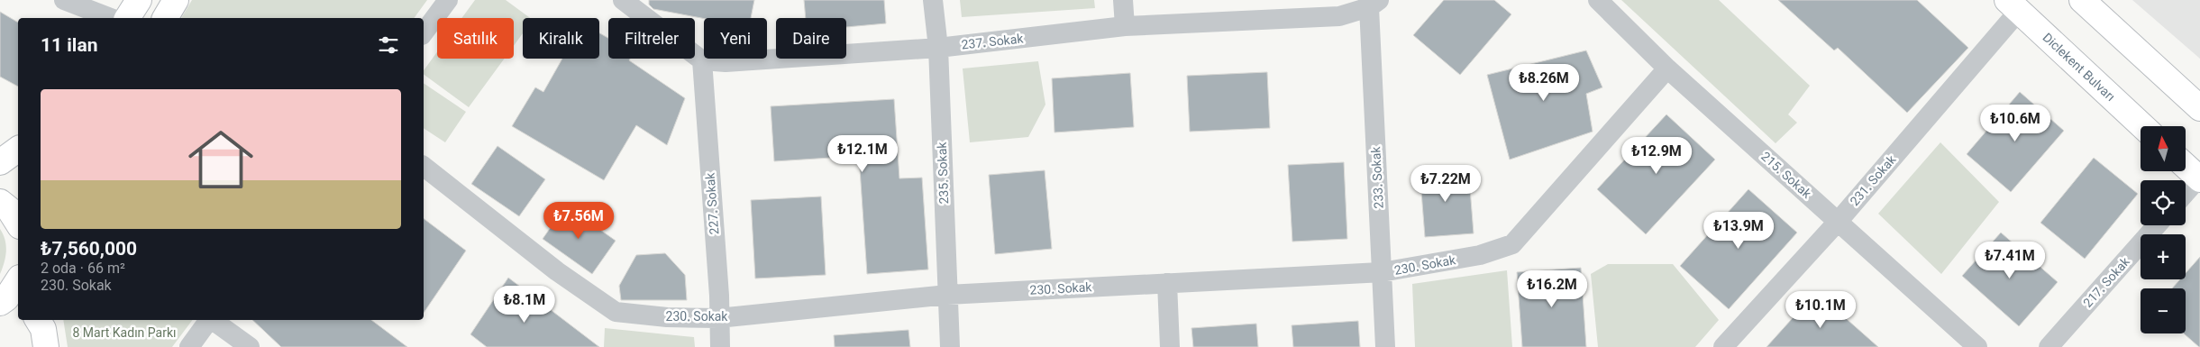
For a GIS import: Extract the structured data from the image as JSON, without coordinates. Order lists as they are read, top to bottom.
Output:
{
  "streets": {
    "main road": ["Diclekent Bulvarı"],
    "street": [
      "237. Sokak",
      "235. Sokak",
      "215. Sokak",
      "233. Sokak",
      "231. Sokak",
      "227. Sokak",
      "230. Sokak",
      "217. Sokak"
    ]
  },
  "crossings": [
    ["237. Sokak", "235. Sokak"],
    ["237. Sokak", "233. Sokak"],
    ["237. Sokak", "227. Sokak"],
    ["Diclekent Bulvarı", "231. Sokak"],
    ["235. Sokak", "230. Sokak"],
    ["215. Sokak", "231. Sokak"],
    ["215. Sokak", "230. Sokak"],
    ["233. Sokak", "230. Sokak"],
    ["227. Sokak", "230. Sokak"]
  ],
  "parks": ["8 Mart Kadın Parkı"],
  "north": "top",
  "page": {
    "chip": [
      "Satılık",
      "Kiralık",
      "Filtreler",
      "Yeni",
      "Daire"
    ],
    "heading": "11 ilan",
    "price": [
      "₺8.26M",
      "₺10.6M",
      "₺12.1M",
      "₺12.9M",
      "₺7.22M",
      "₺7.56M",
      "₺13.9M",
      "₺7.41M",
      "₺16.2M",
      "₺8.1M",
      "₺10.1M"
    ],
    "list": [
      {
        "name": "₺7,560,000",
        "note": "2 oda · 66 m² · 230. Sokak"
      }
    ],
    "map_buttons": ["+", "−"]
  }
}
